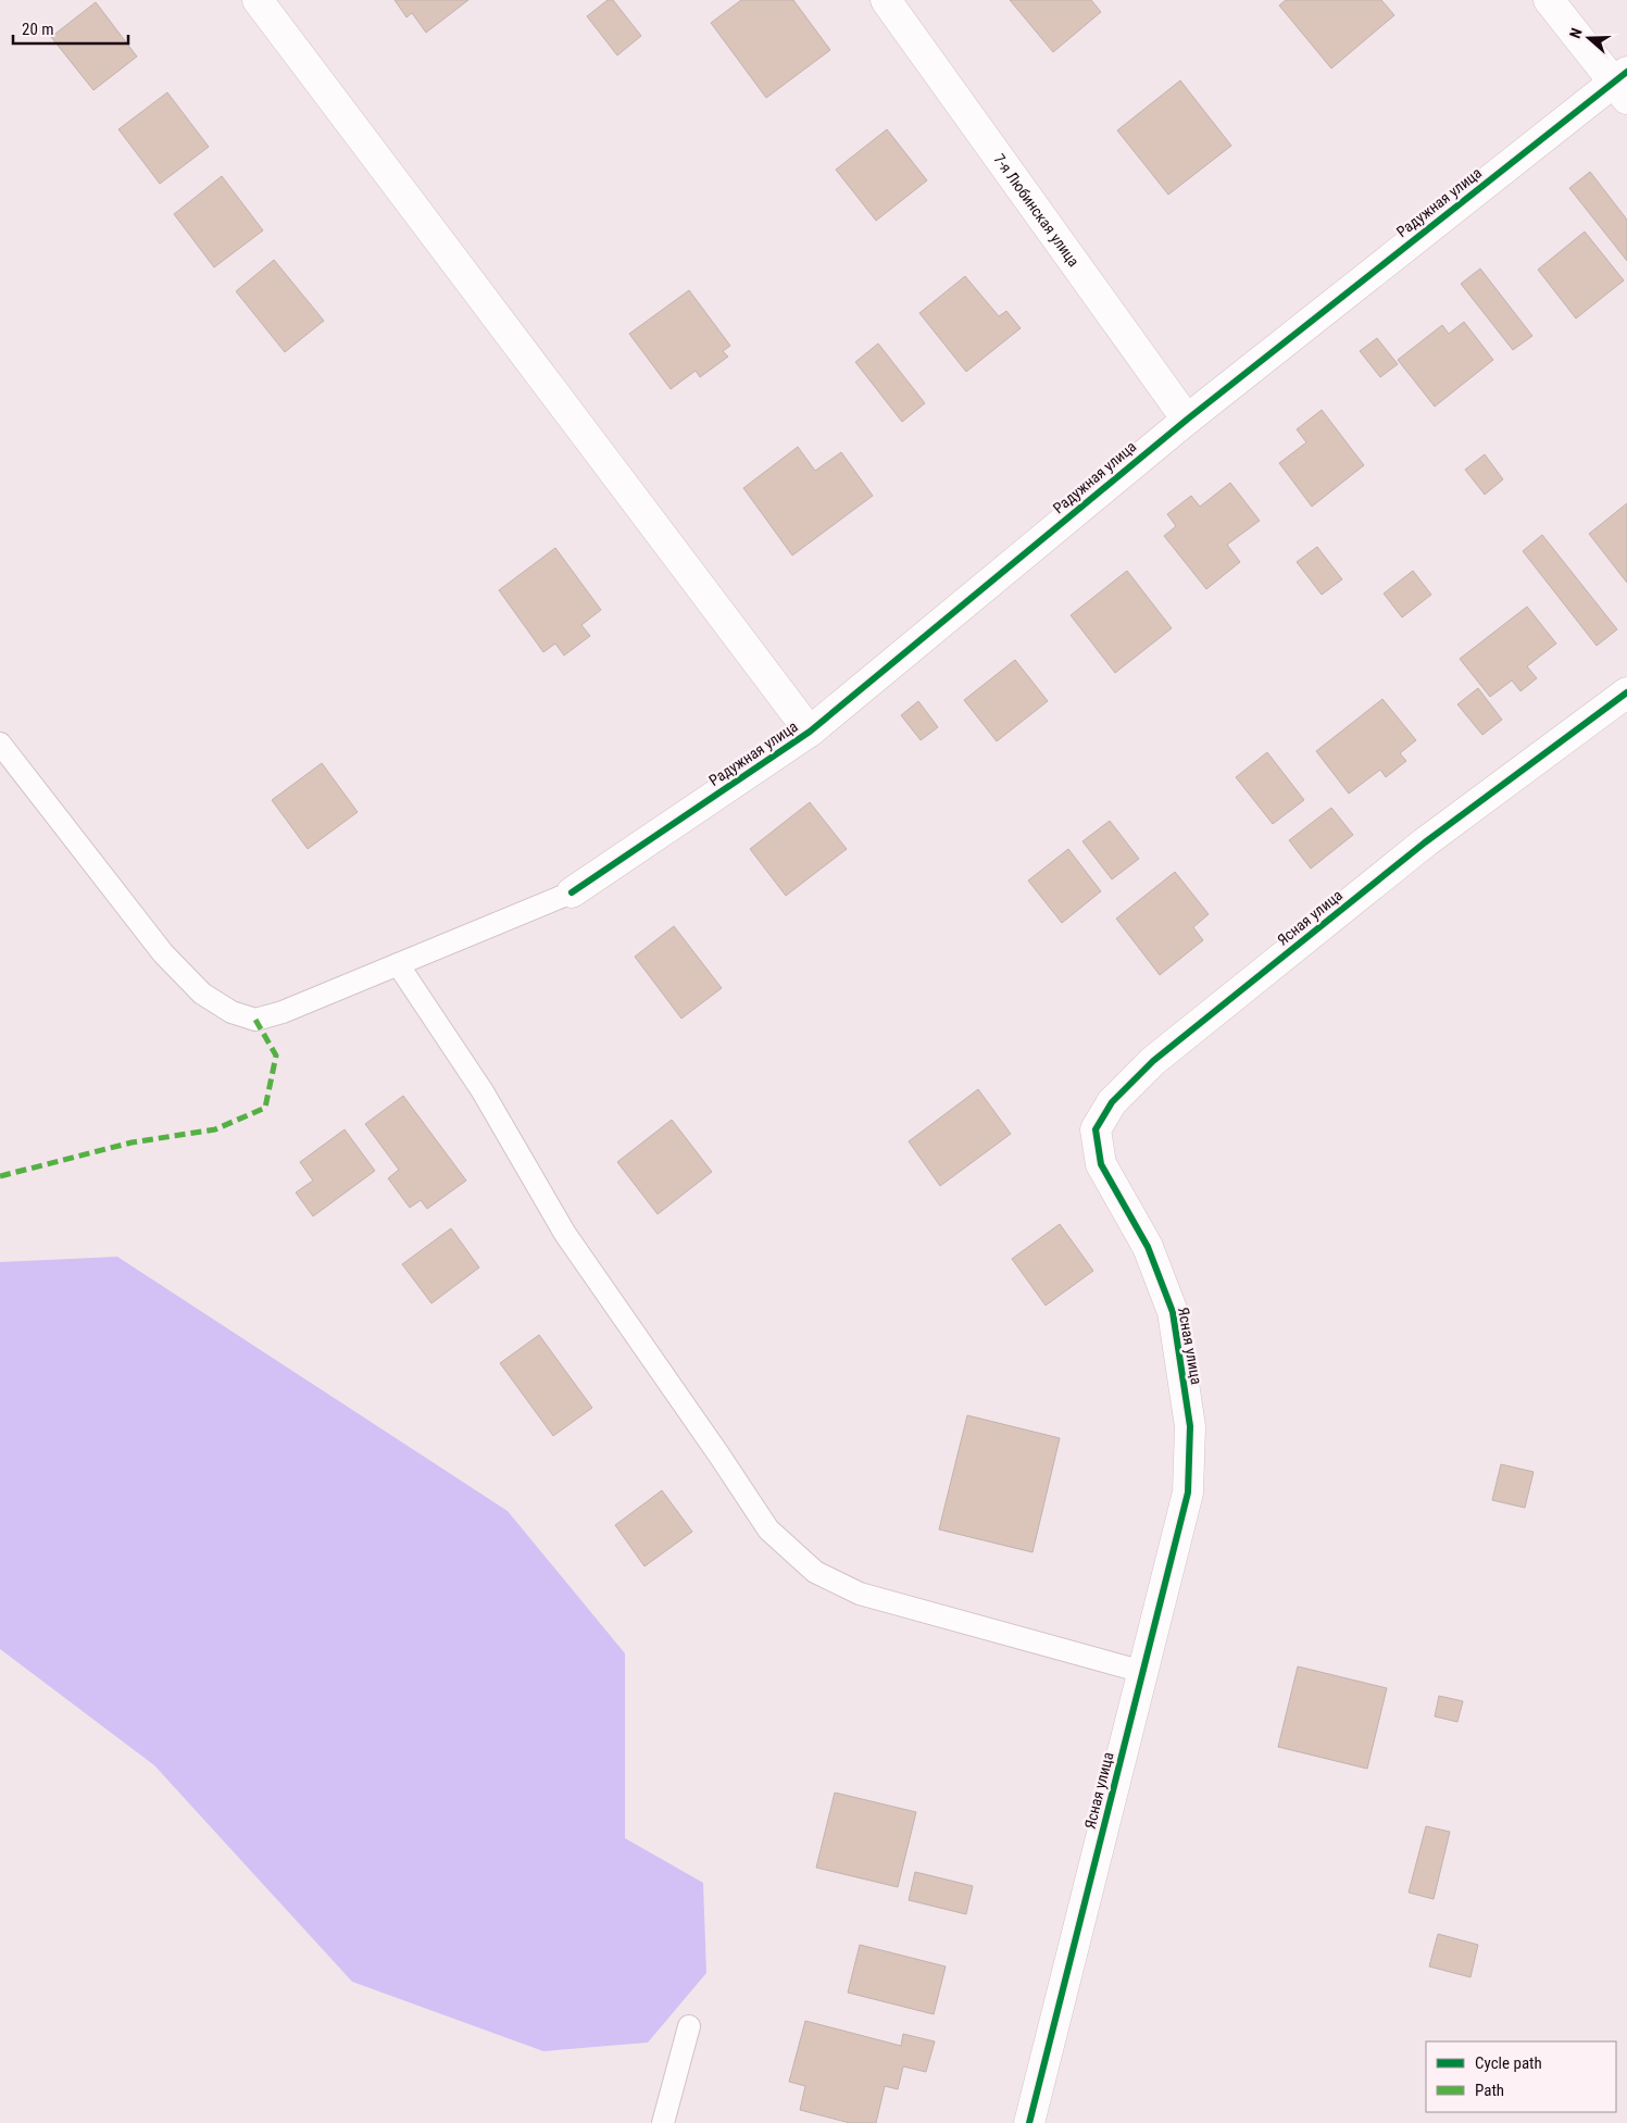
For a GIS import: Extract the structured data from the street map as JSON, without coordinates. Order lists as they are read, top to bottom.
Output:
{
  "streets": {
    "street": ["Радужная улица", "7-я Любинская улица", "Ясная улица"]
  },
  "crossings": [
    ["Радужная улица", "7-я Любинская улица"]
  ],
  "legend": ["Cycle path", "Path"],
  "scale_bar": "20 m",
  "north": "left"
}
